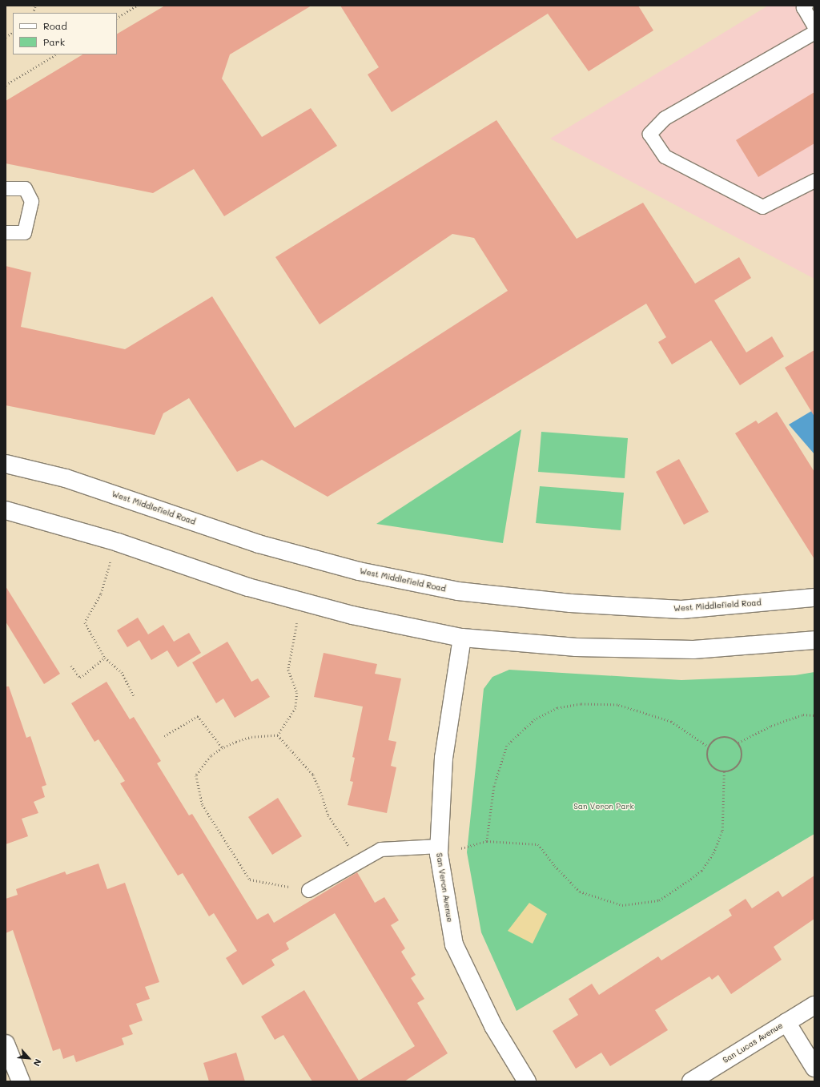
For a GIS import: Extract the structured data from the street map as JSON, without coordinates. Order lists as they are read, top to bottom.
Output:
{
  "streets": {
    "main road": ["West Middlefield Road", "San Veron Avenue", "San Lucas Avenue"]
  },
  "parks": ["San Veron Park"],
  "legend": ["Road", "Park"],
  "north": "bottom right"
}
